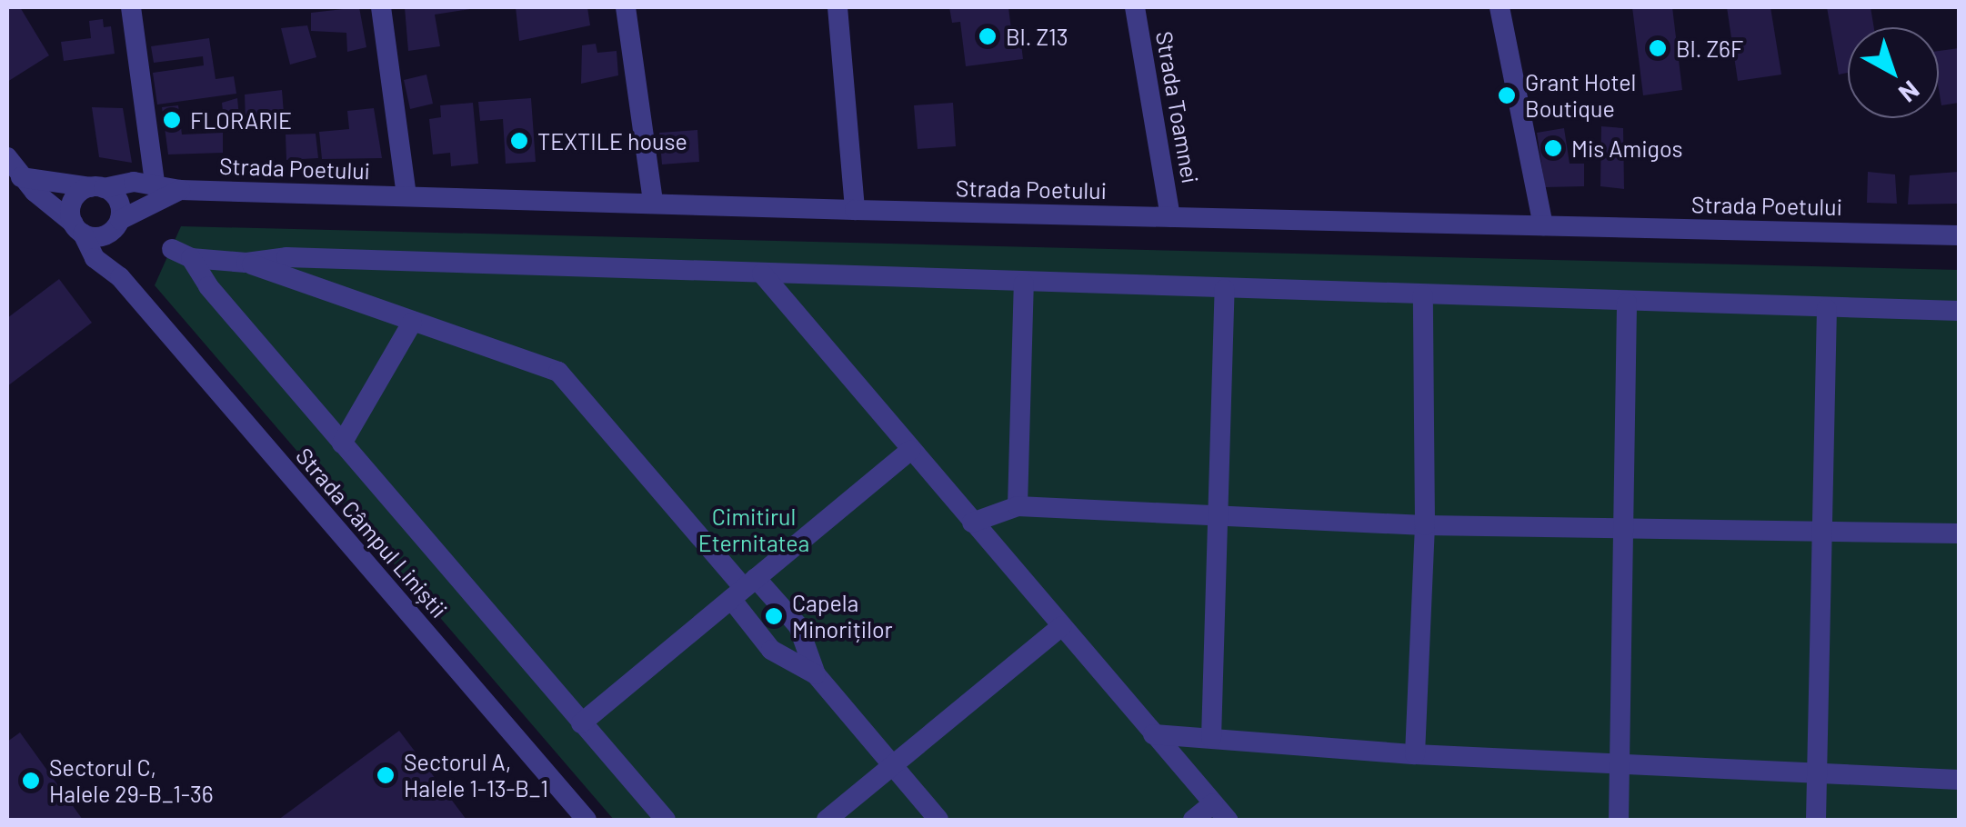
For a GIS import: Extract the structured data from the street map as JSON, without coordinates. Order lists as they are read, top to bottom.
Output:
{
  "streets": {
    "street": ["Strada Toamnei", "Strada Poetului", "Strada Câmpul Liniștii"]
  },
  "crossings": [
    ["Strada Toamnei", "Strada Poetului"],
    ["Strada Poetului", "Strada Câmpul Liniștii"]
  ],
  "parks": ["Cimitirul Eternitatea"],
  "places": [
    "Bl. Z13",
    "Bl. Z6F",
    "Grant Hotel Boutique",
    "FLORARIE",
    "TEXTILE house",
    "Mis Amigos",
    "Capela Minoriților",
    "Sectorul A, Halele 1-13-B_1",
    "Sectorul C, Halele 29-B_1-36"
  ],
  "north": "bottom right"
}
